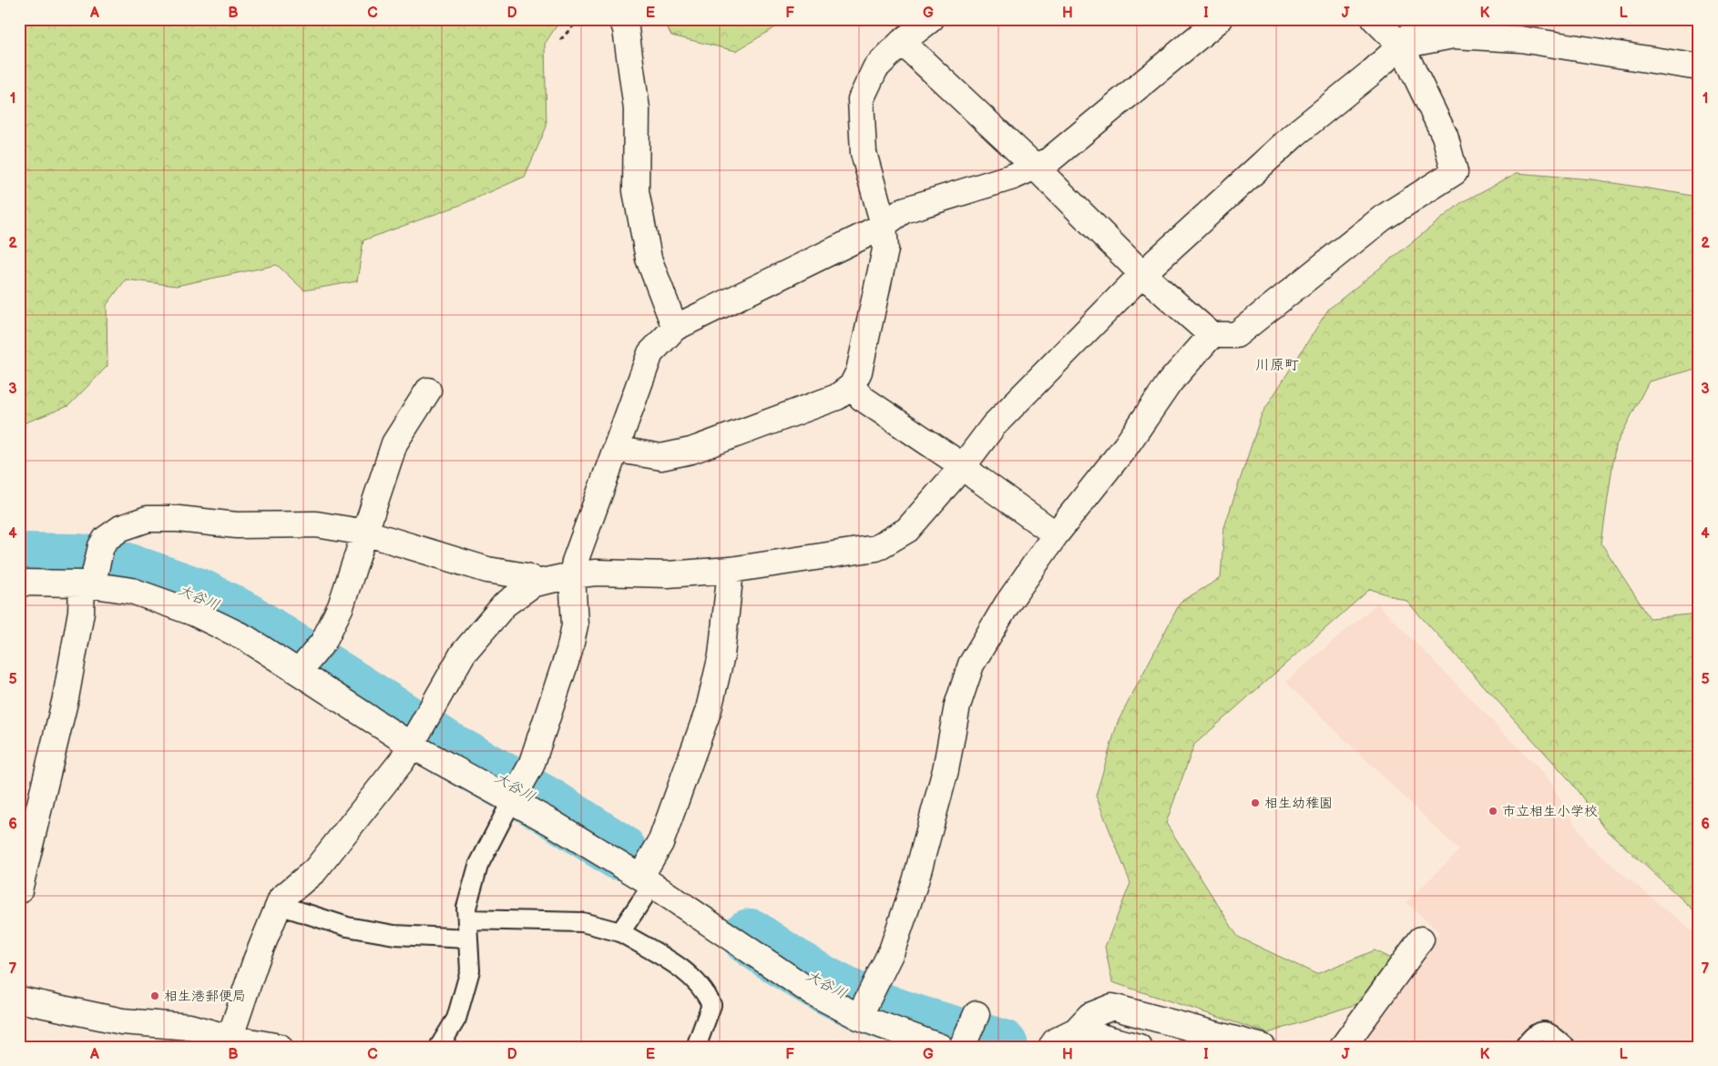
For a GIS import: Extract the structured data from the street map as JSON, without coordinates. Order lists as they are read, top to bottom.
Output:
{
  "districts": ["川原町"],
  "water": ["大谷川"],
  "places": ["相生幼稚園", "市立相生小学校", "相生港郵便局"],
  "grid": {
    "columns": [
      "A",
      "B",
      "C",
      "D",
      "E",
      "F",
      "G",
      "H",
      "I",
      "J",
      "K",
      "L"
    ],
    "rows": [
      "1",
      "2",
      "3",
      "4",
      "5",
      "6",
      "7"
    ]
  }
}
